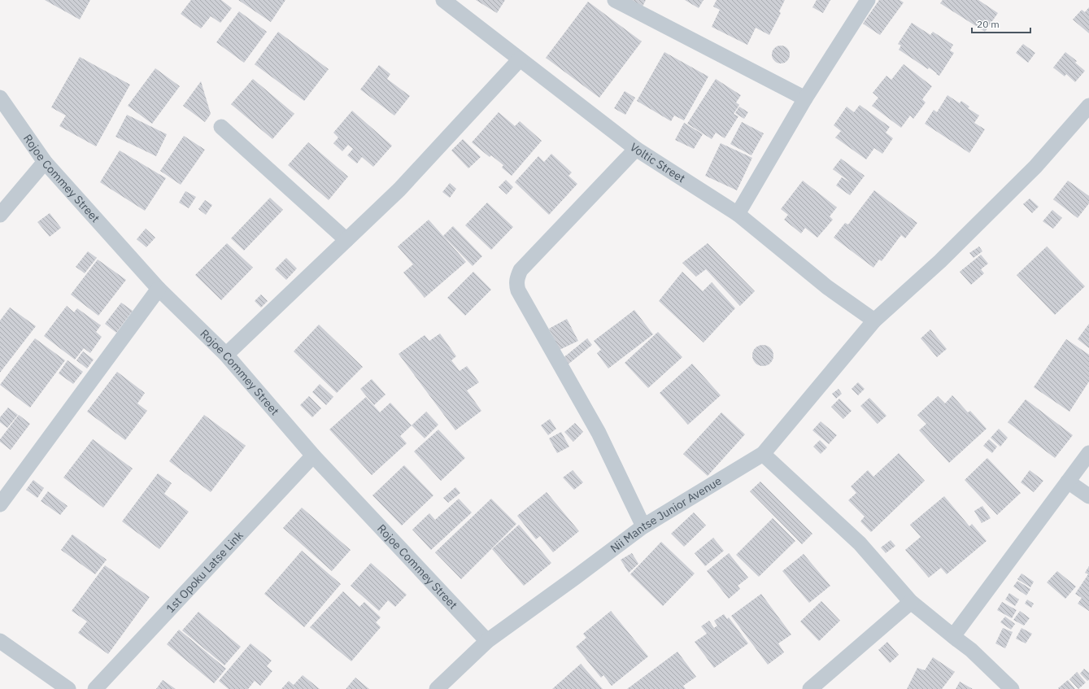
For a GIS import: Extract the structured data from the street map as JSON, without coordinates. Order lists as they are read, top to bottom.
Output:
{
  "streets": {
    "street": [
      "Voltic Street",
      "Rojoe Commey Street",
      "Nii Mantse Junior Avenue",
      "1st Opoku Latse Link"
    ]
  },
  "crossings": [
    ["Voltic Street", "Nii Mantse Junior Avenue"],
    ["Rojoe Commey Street", "Nii Mantse Junior Avenue"],
    ["Rojoe Commey Street", "1st Opoku Latse Link"]
  ],
  "scale_bar": "20 m"
}
